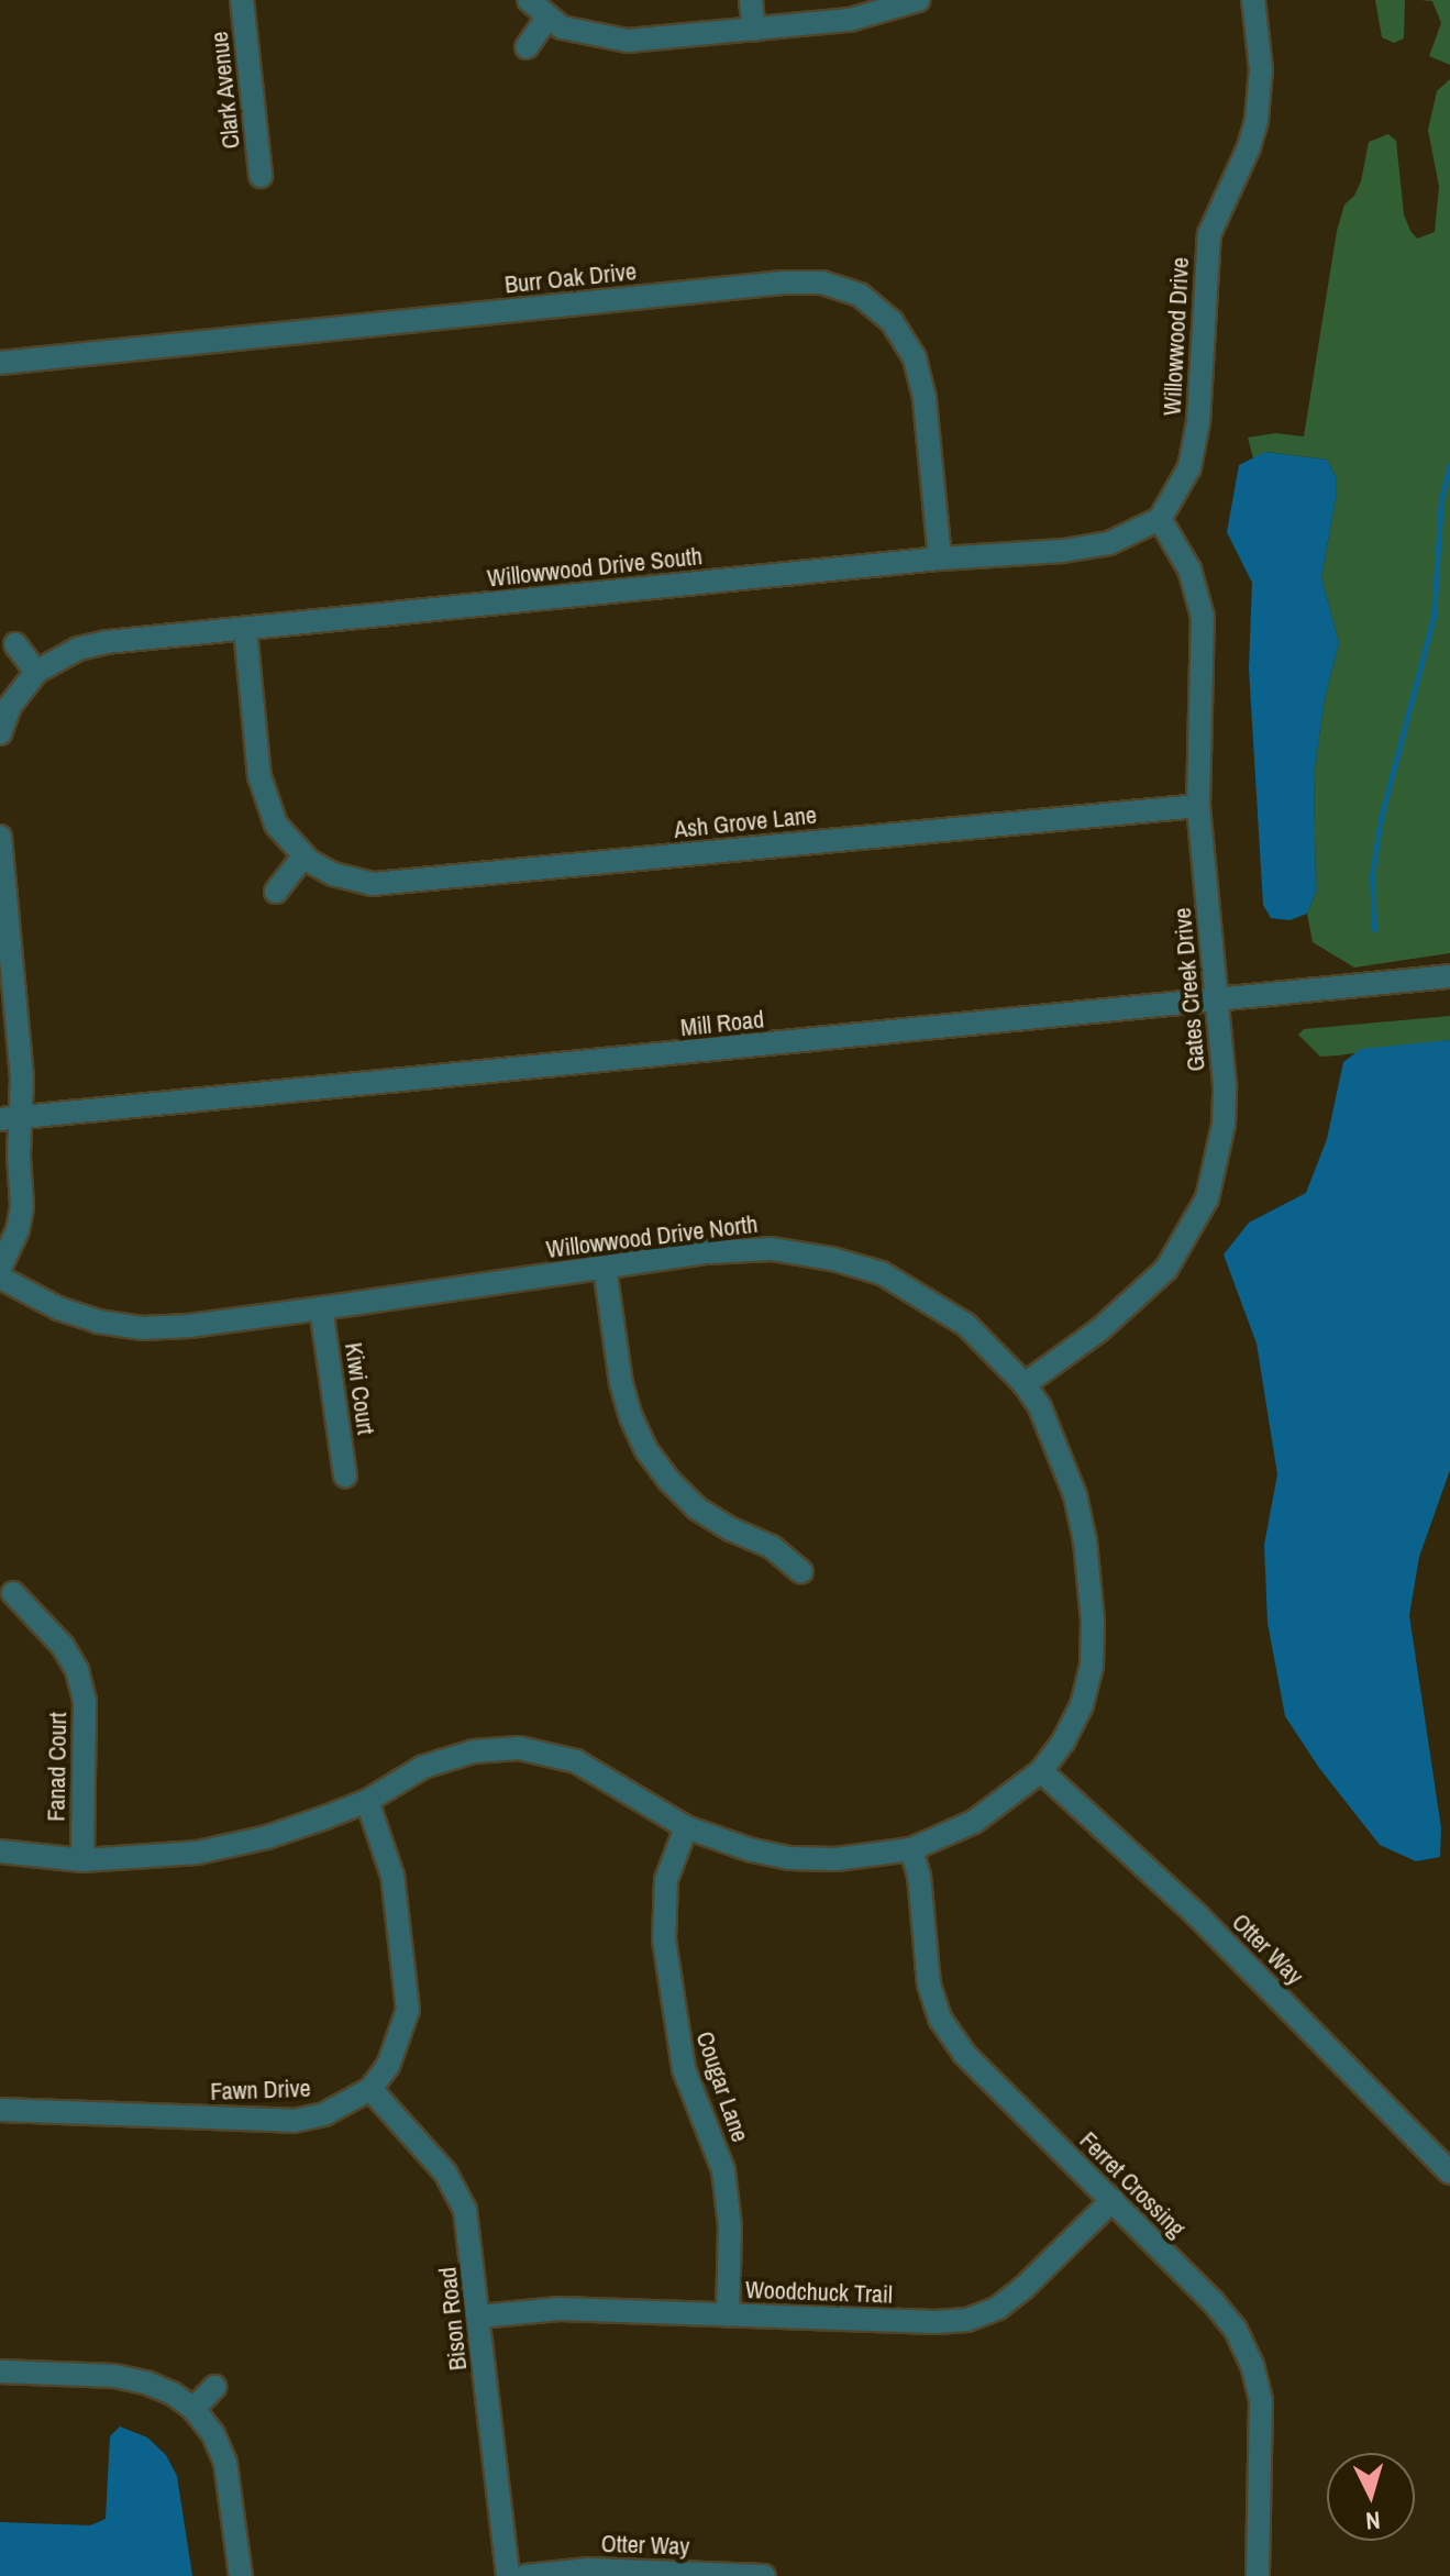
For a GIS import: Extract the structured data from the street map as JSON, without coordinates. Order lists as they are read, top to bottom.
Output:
{
  "streets": {
    "street": [
      "Clark Avenue",
      "Burr Oak Drive",
      "Willowwood Drive",
      "Willowwood Drive South",
      "Ash Grove Lane",
      "Gates Creek Drive",
      "Mill Road",
      "Willowwood Drive North",
      "Kiwi Court",
      "Fanad Court",
      "Otter Way",
      "Cougar Lane",
      "Fawn Drive",
      "Ferret Crossing",
      "Woodchuck Trail",
      "Bison Road"
    ]
  },
  "crossings": [
    ["Burr Oak Drive", "Willowwood Drive South"],
    ["Willowwood Drive", "Willowwood Drive South"],
    ["Willowwood Drive", "Gates Creek Drive"],
    ["Willowwood Drive South", "Ash Grove Lane"],
    ["Willowwood Drive South", "Gates Creek Drive"],
    ["Ash Grove Lane", "Gates Creek Drive"],
    ["Gates Creek Drive", "Mill Road"],
    ["Gates Creek Drive", "Willowwood Drive North"],
    ["Willowwood Drive North", "Kiwi Court"],
    ["Willowwood Drive North", "Fanad Court"],
    ["Willowwood Drive North", "Otter Way"],
    ["Willowwood Drive North", "Cougar Lane"],
    ["Willowwood Drive North", "Fawn Drive"],
    ["Willowwood Drive North", "Ferret Crossing"],
    ["Cougar Lane", "Woodchuck Trail"],
    ["Fawn Drive", "Bison Road"],
    ["Ferret Crossing", "Woodchuck Trail"],
    ["Woodchuck Trail", "Bison Road"]
  ],
  "north": "bottom"
}
